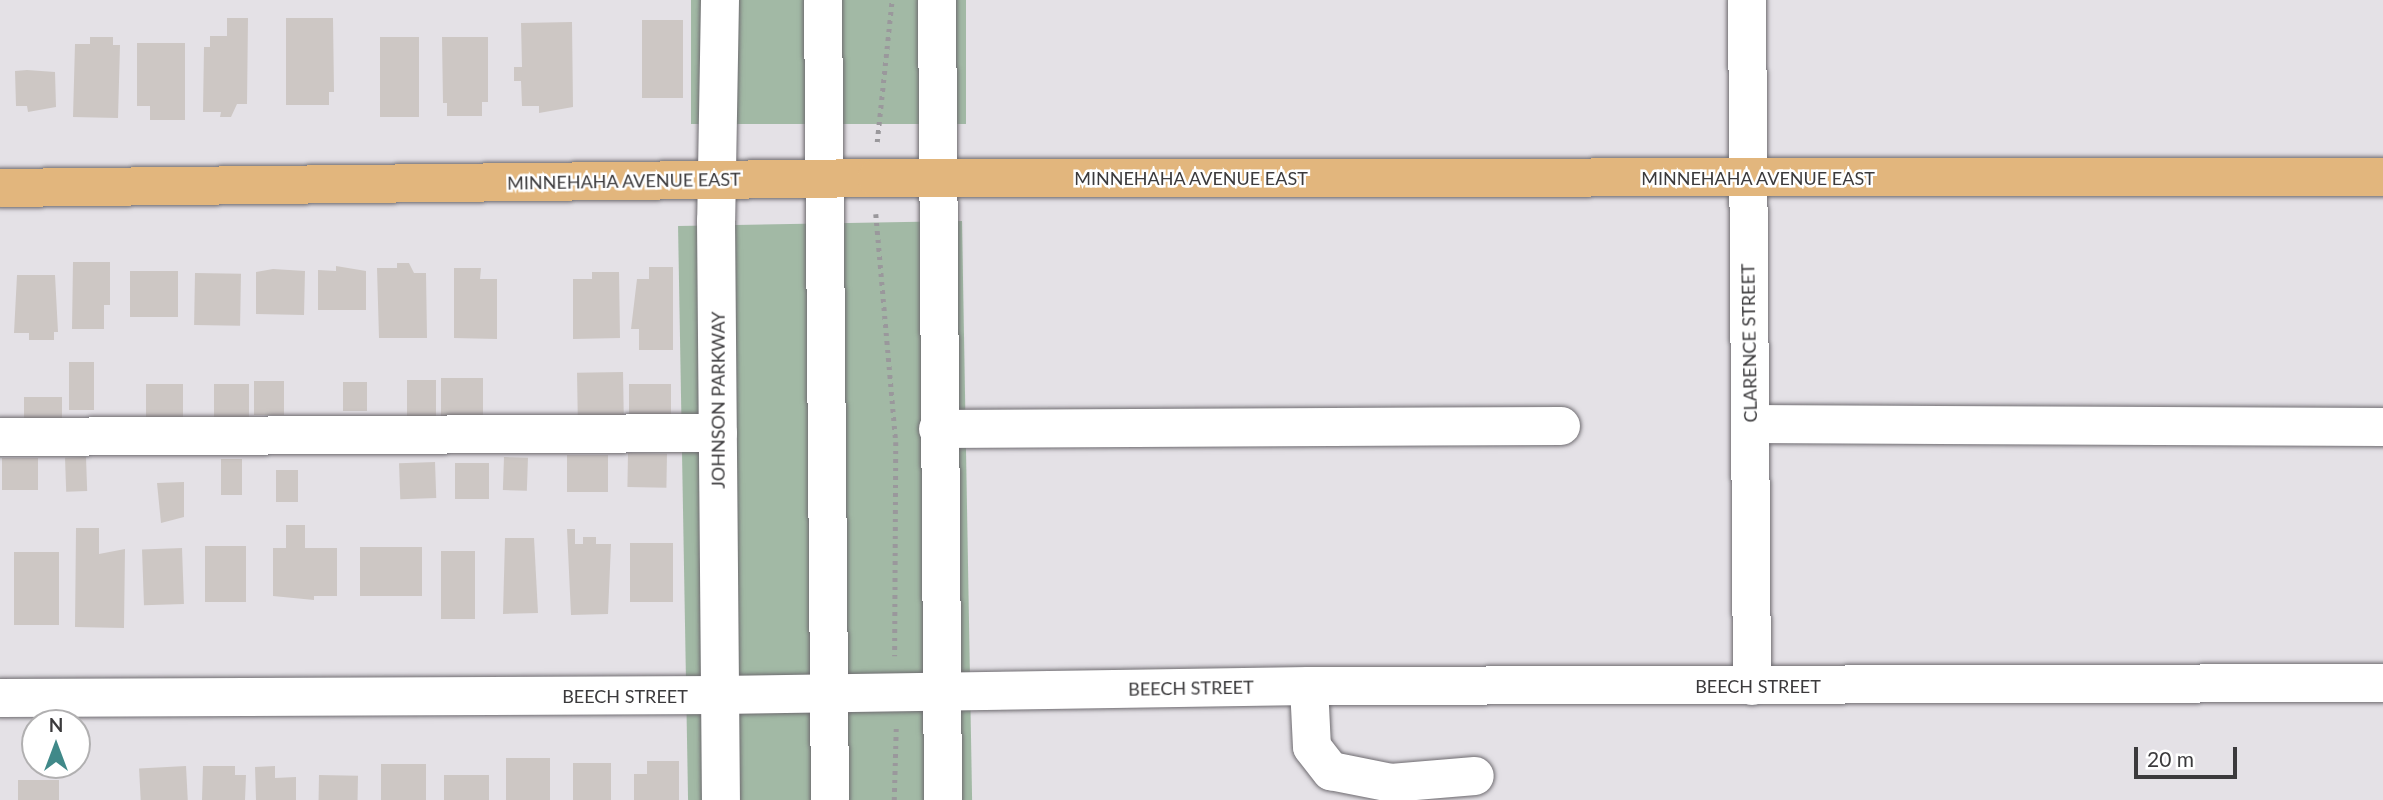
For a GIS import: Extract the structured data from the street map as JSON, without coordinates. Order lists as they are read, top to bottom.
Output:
{
  "streets": {
    "main road": ["MINNEHAHA AVENUE EAST"],
    "street": ["CLARENCE STREET", "JOHNSON PARKWAY", "BEECH STREET"]
  },
  "crossings": [
    ["MINNEHAHA AVENUE EAST", "CLARENCE STREET"],
    ["MINNEHAHA AVENUE EAST", "JOHNSON PARKWAY"],
    ["CLARENCE STREET", "BEECH STREET"],
    ["JOHNSON PARKWAY", "BEECH STREET"]
  ],
  "scale_bar": "20 m",
  "north": "top"
}
